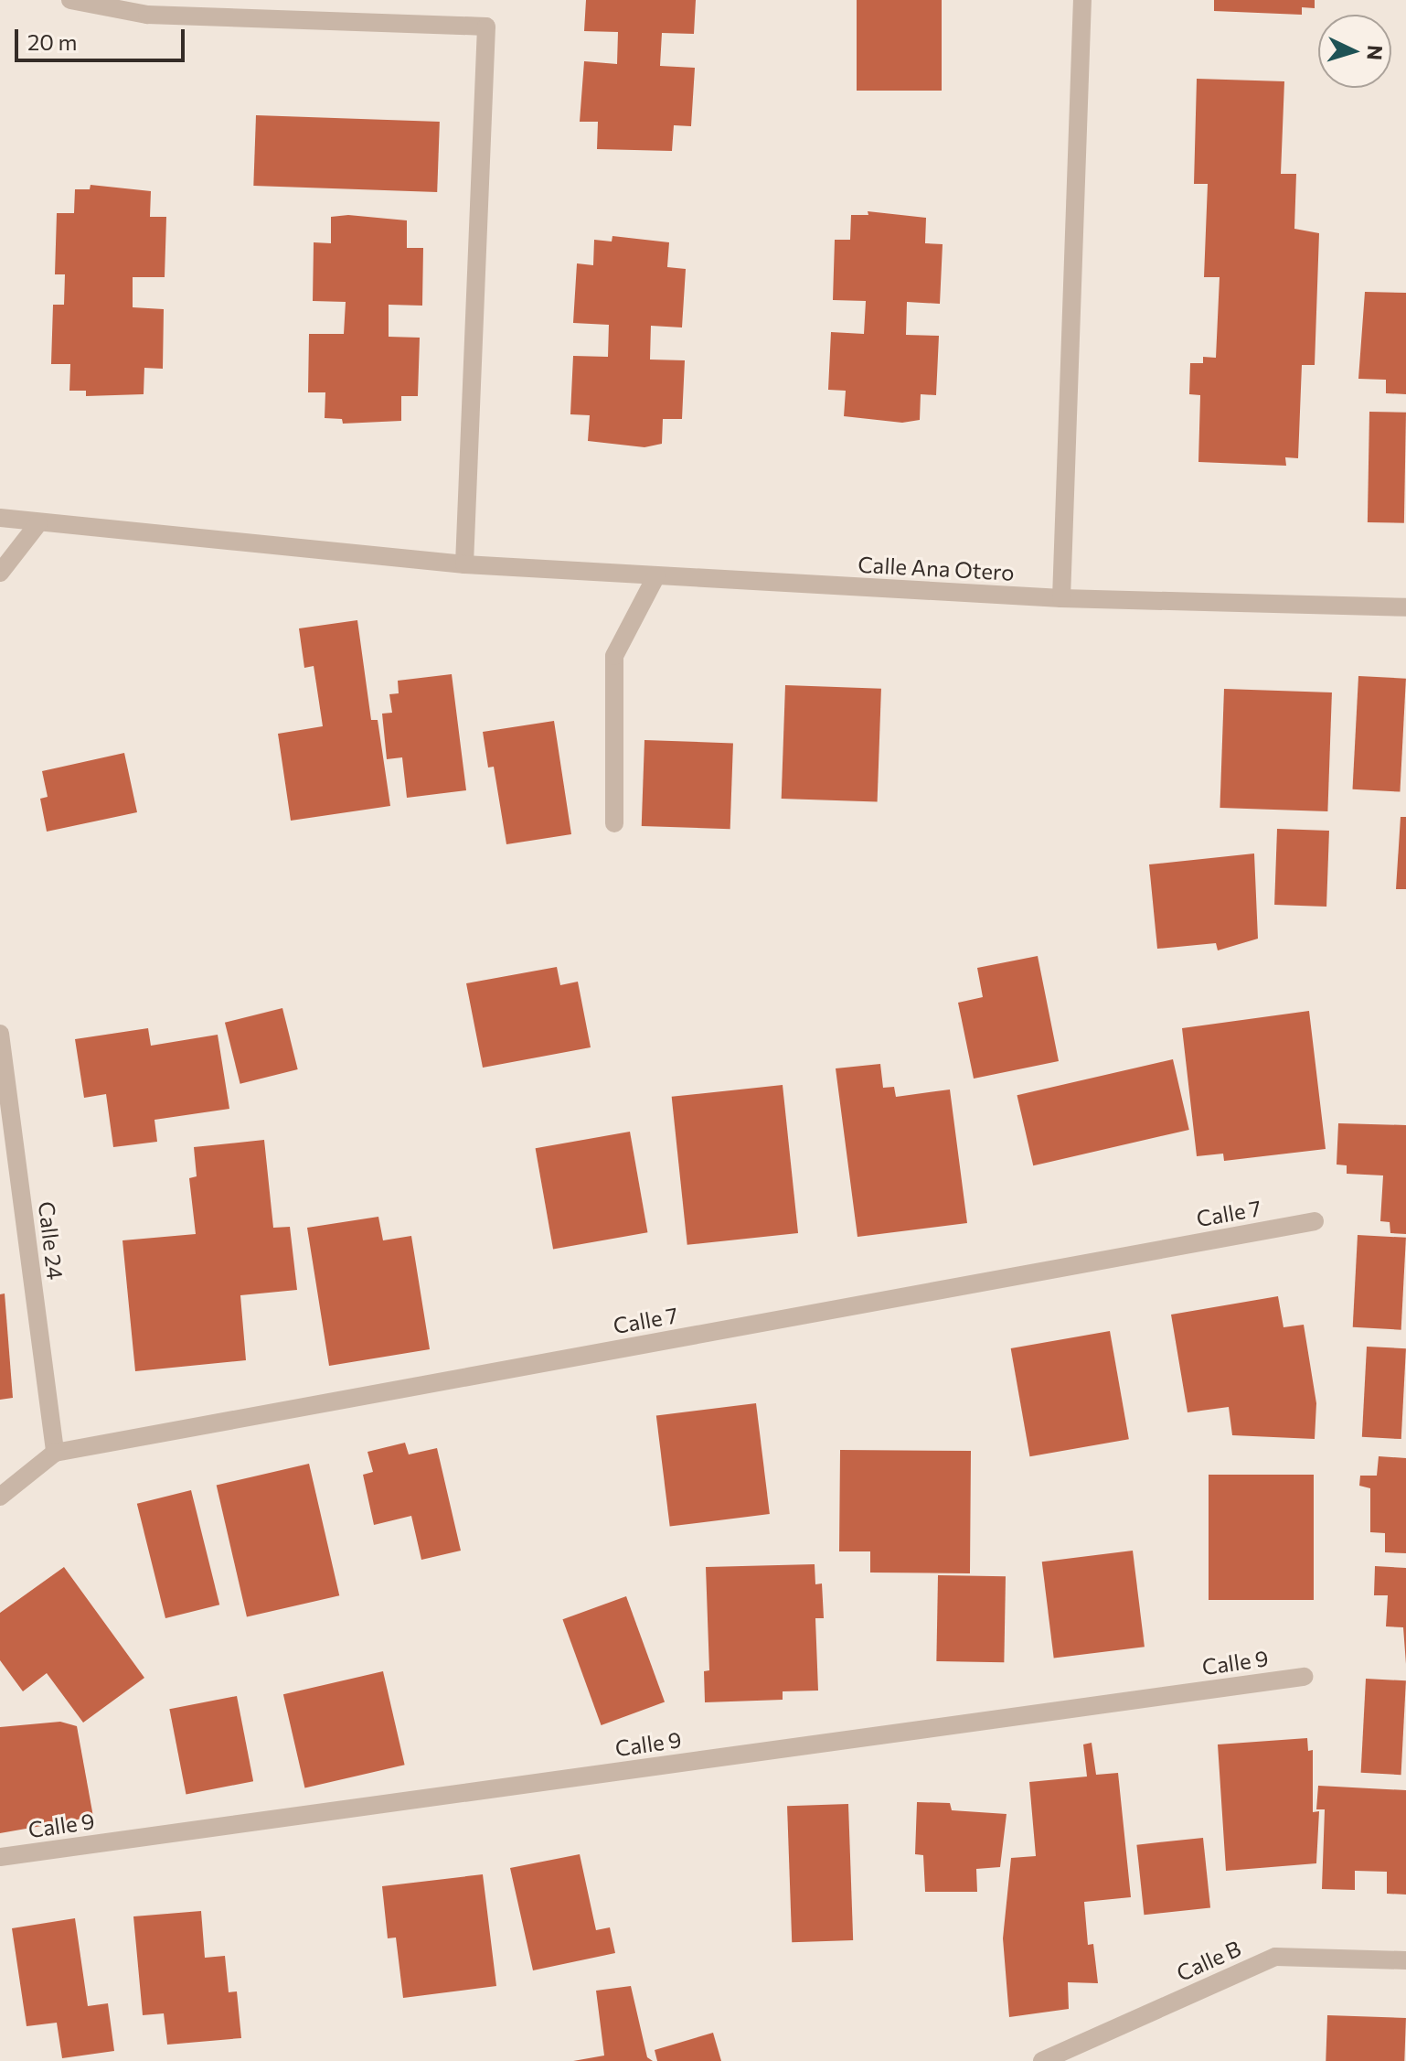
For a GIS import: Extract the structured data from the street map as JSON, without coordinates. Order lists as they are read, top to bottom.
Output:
{
  "streets": {
    "street": [
      "Calle Ana Otero",
      "Calle 7",
      "Calle 24",
      "Calle 9",
      "Calle B"
    ]
  },
  "crossings": [
    ["Calle 7", "Calle 24"]
  ],
  "scale_bar": "20 m",
  "north": "right"
}
